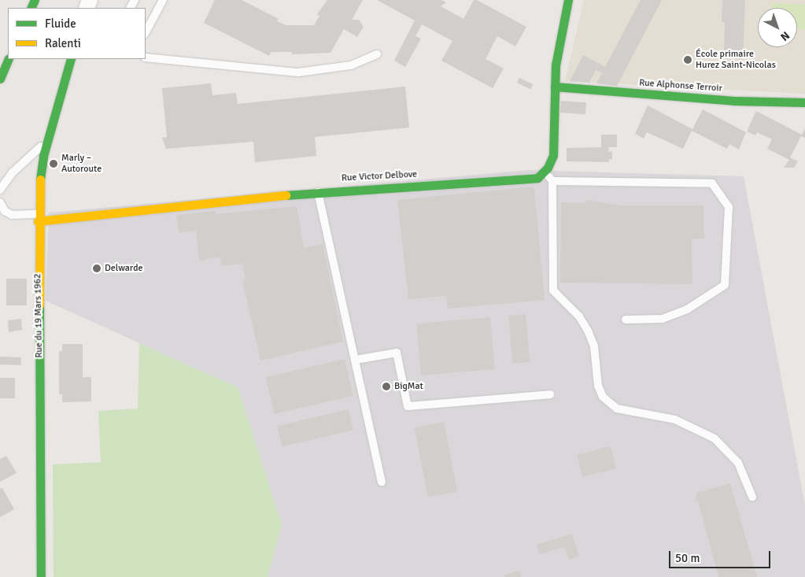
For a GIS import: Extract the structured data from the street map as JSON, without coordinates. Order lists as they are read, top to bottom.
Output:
{
  "streets": {
    "main road": ["Rue Alphonse Terroir", "Rue Victor Delbove", "Rue du 19 Mars 1962"]
  },
  "crossings": [
    ["Rue Victor Delbove", "Rue du 19 Mars 1962"]
  ],
  "places": [
    "École primaire Hurez Saint-Nicolas",
    "Marly – Autoroute",
    "Delwarde",
    "BigMat"
  ],
  "legend": ["Fluide", "Ralenti"],
  "scale_bar": "50 m",
  "north": "bottom right"
}
